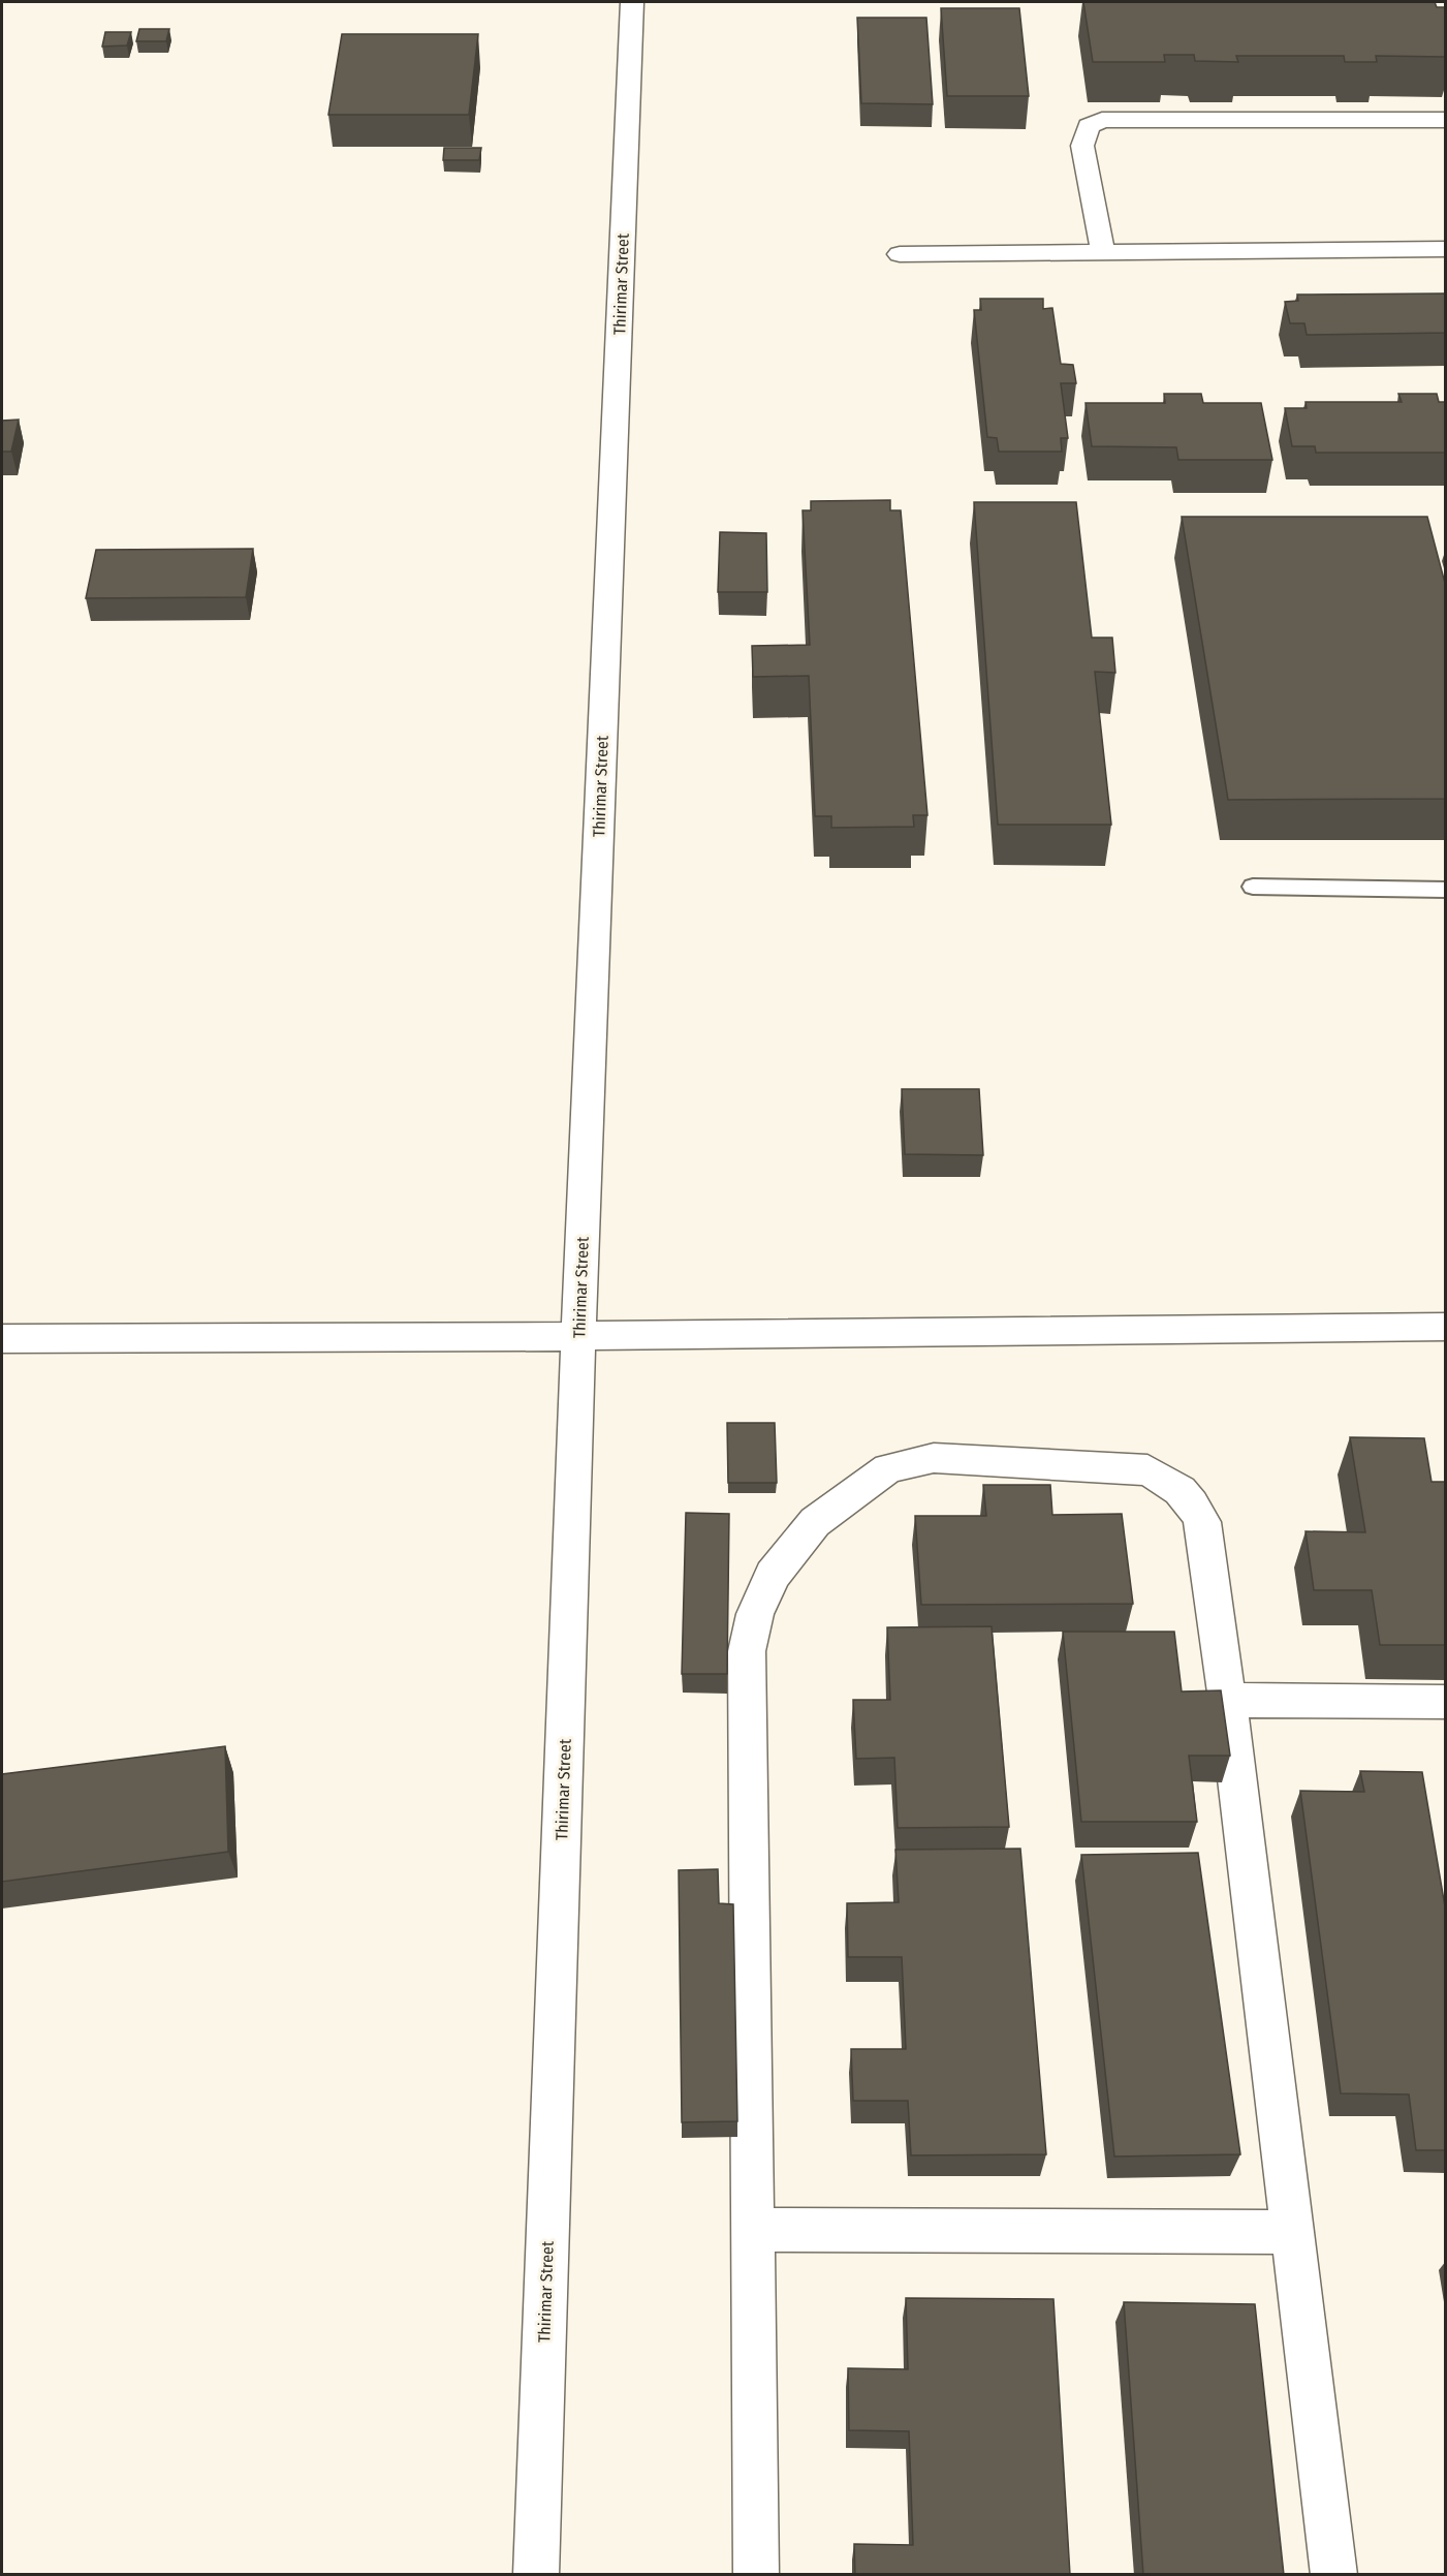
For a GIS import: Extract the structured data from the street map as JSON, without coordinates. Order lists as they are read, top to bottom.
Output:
{
  "streets": {
    "street": ["Thirimar Street"]
  }
}
